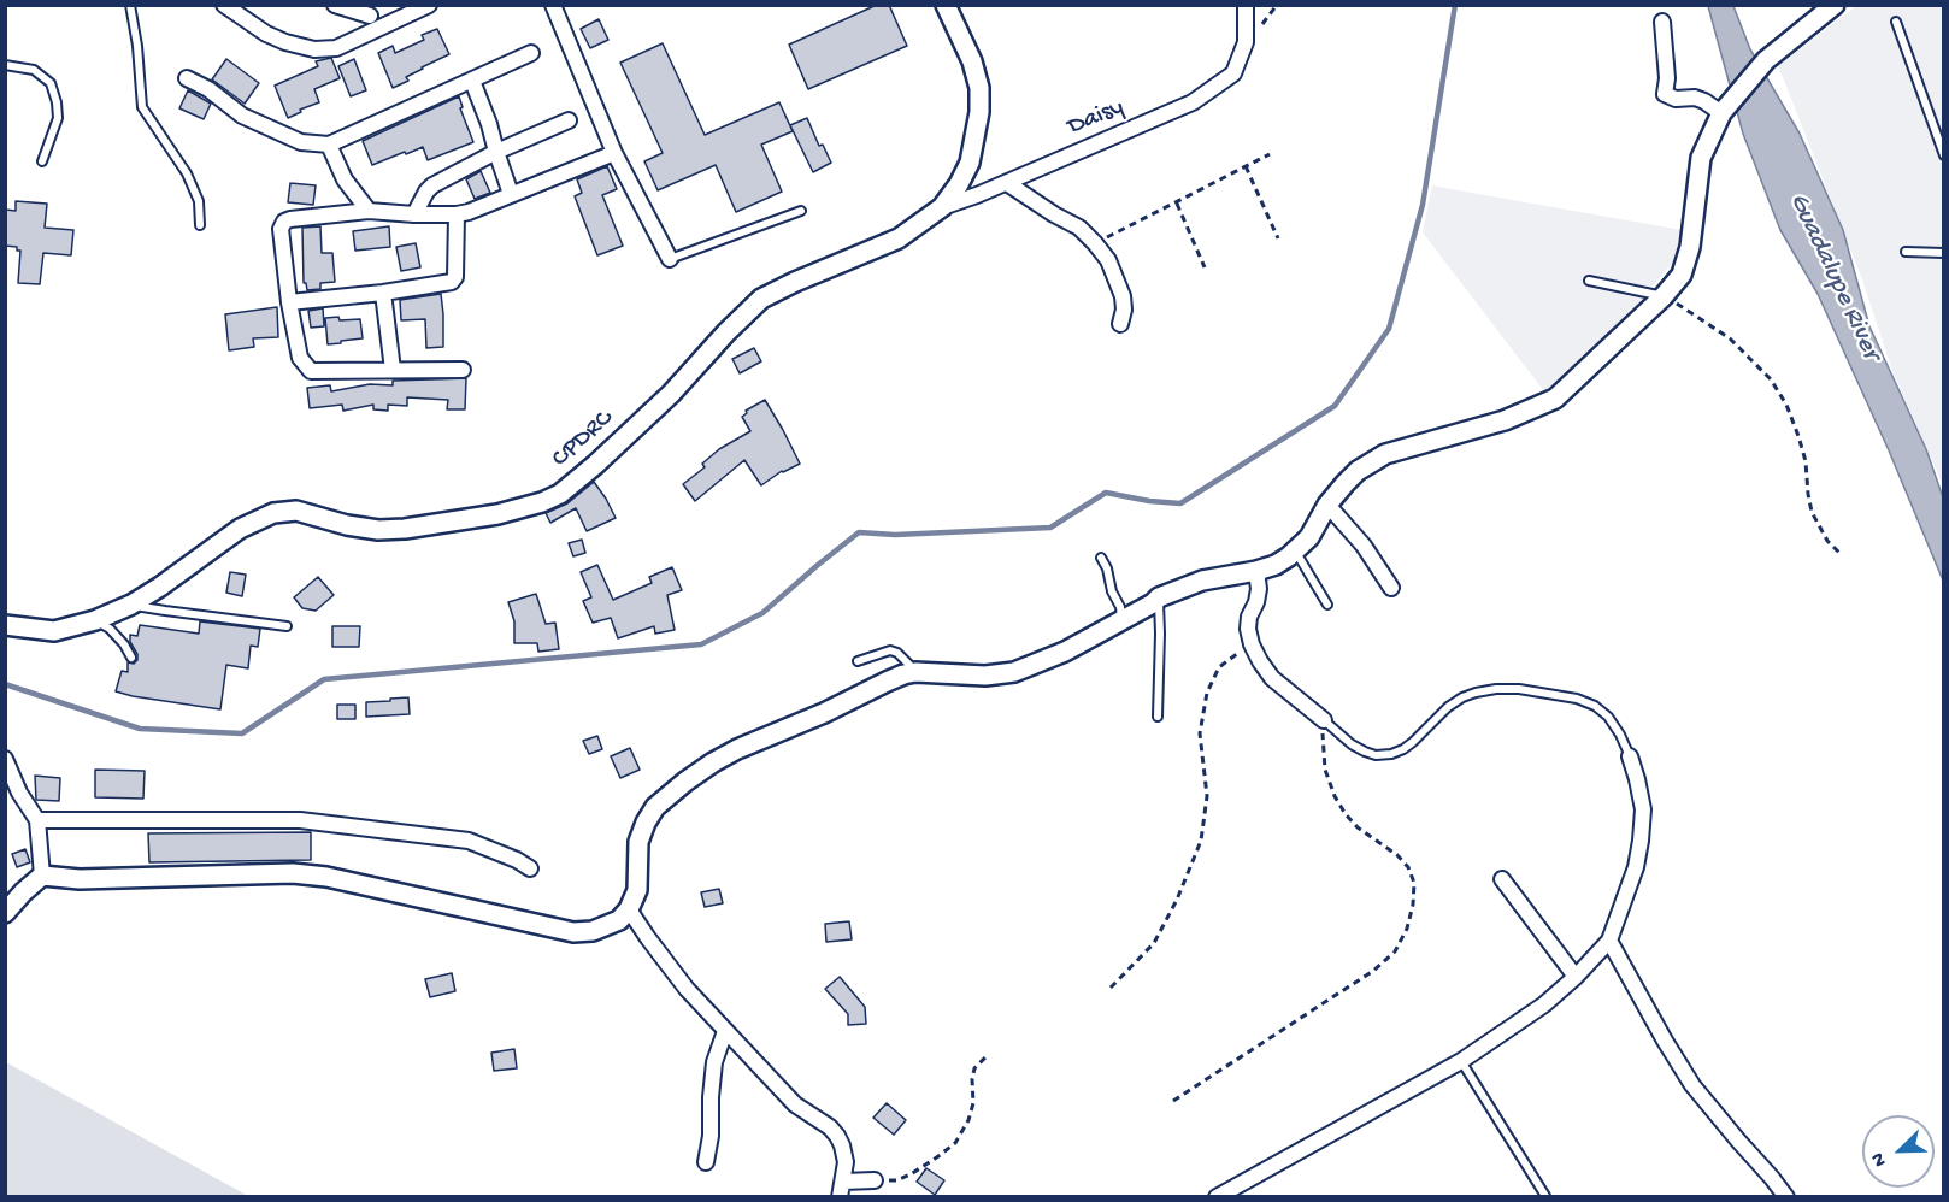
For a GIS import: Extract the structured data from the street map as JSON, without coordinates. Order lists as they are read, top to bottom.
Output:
{
  "streets": {
    "street": ["Daisy", "CPDRC"]
  },
  "crossings": [
    ["Daisy", "CPDRC"]
  ],
  "water": ["Guadalupe River"],
  "north": "bottom left"
}
